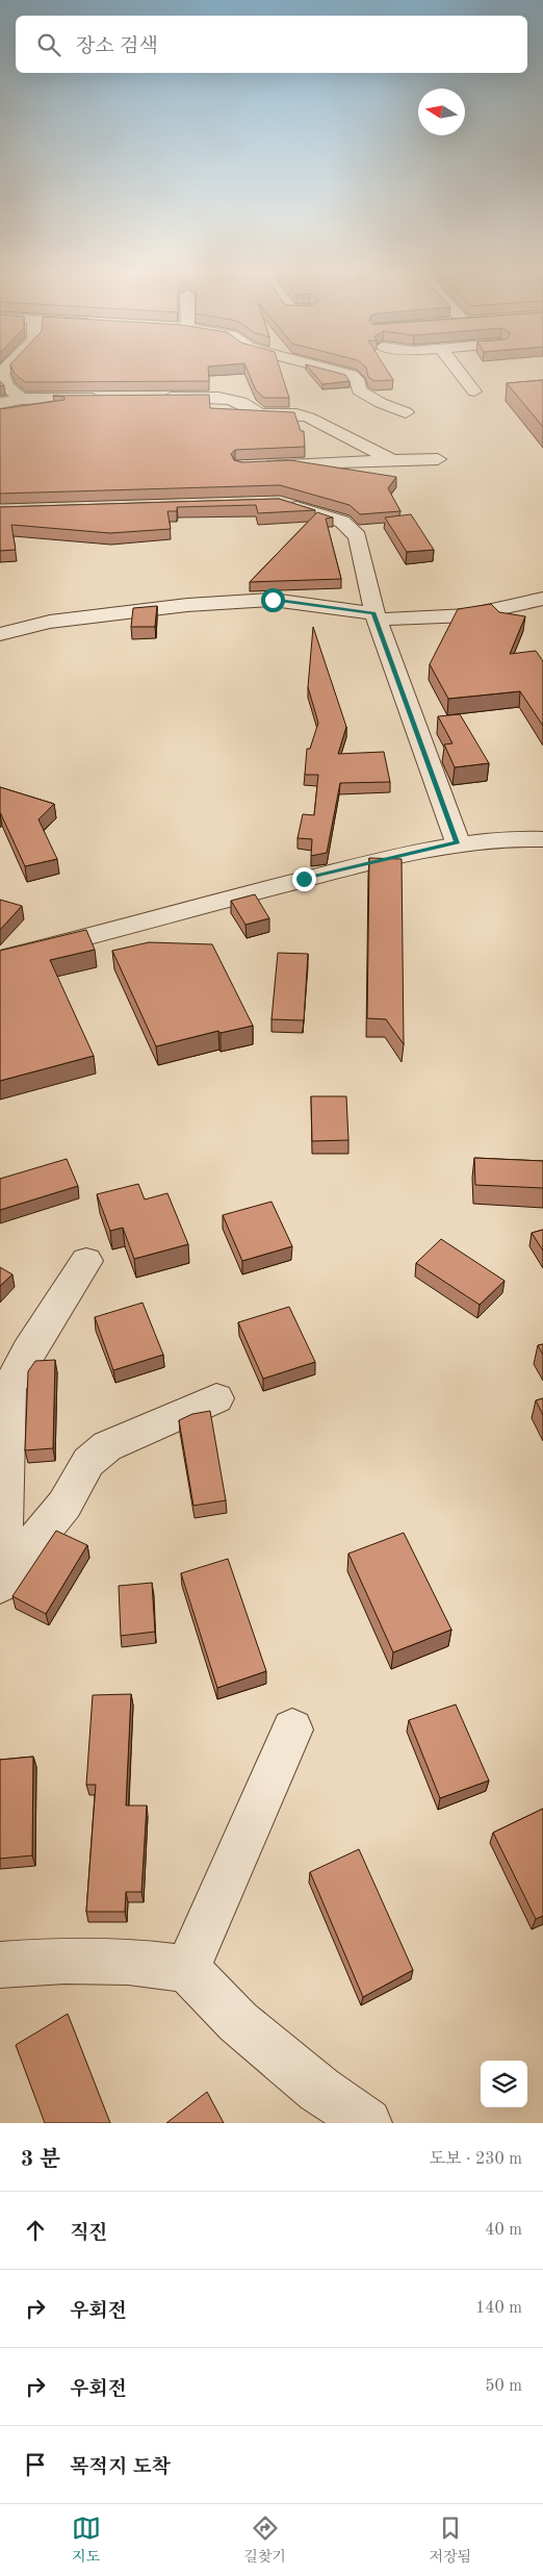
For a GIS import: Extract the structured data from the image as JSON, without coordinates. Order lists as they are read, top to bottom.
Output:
{
  "north": "left",
  "page": {
    "search": "장소 검색",
    "heading": ["3 분", "도보 · 230 m"],
    "list": [
      ["직진", "40 m"],
      ["우회전", "140 m"],
      ["우회전", "50 m"],
      "목적지 도착"
    ],
    "nav": ["지도", "길찾기", "저장됨"]
  }
}
